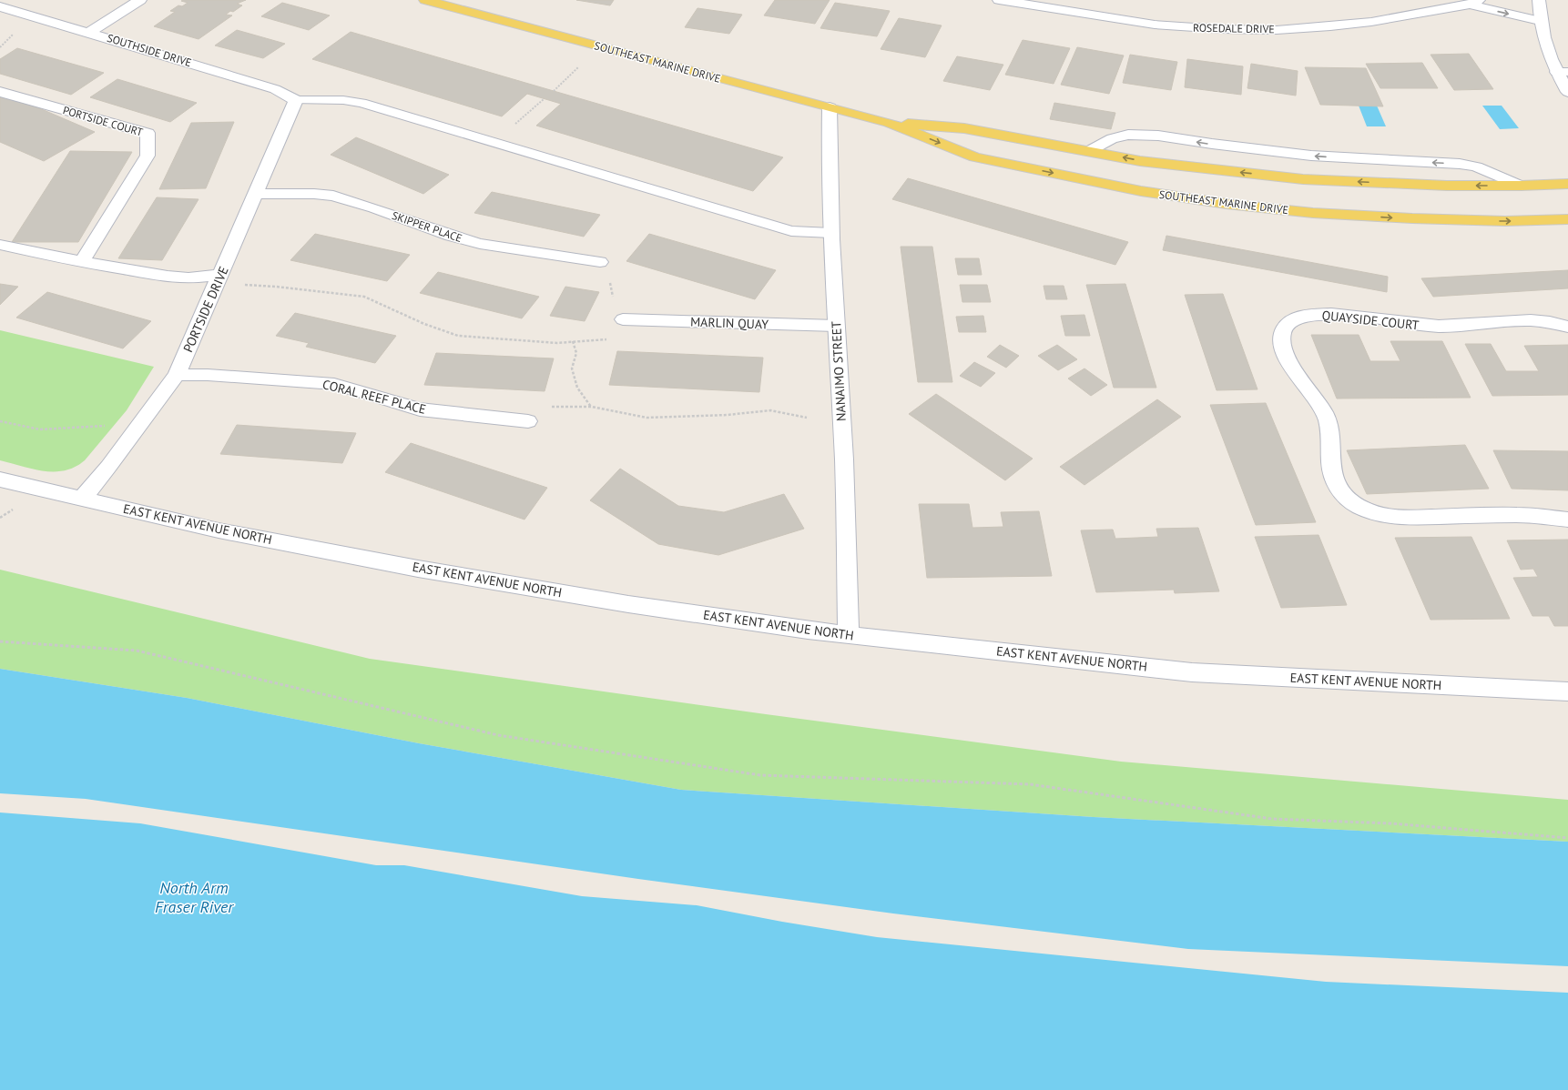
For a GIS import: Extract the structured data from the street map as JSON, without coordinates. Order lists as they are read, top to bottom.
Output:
{
  "streets": {
    "main road": ["SOUTHEAST MARINE DRIVE"],
    "street": [
      "ROSEDALE DRIVE",
      "SOUTHSIDE DRIVE",
      "PORTSIDE COURT",
      "PORTSIDE DRIVE",
      "QUAYSIDE COURT",
      "NANAIMO STREET",
      "EAST KENT AVENUE NORTH"
    ],
    "lane": ["SKIPPER PLACE", "MARLIN QUAY", "CORAL REEF PLACE"]
  },
  "crossings": [
    ["SOUTHSIDE DRIVE", "PORTSIDE DRIVE"],
    ["SOUTHEAST MARINE DRIVE", "NANAIMO STREET"],
    ["SKIPPER PLACE", "PORTSIDE DRIVE"],
    ["PORTSIDE DRIVE", "CORAL REEF PLACE"],
    ["PORTSIDE DRIVE", "EAST KENT AVENUE NORTH"],
    ["MARLIN QUAY", "NANAIMO STREET"],
    ["NANAIMO STREET", "EAST KENT AVENUE NORTH"]
  ],
  "water": ["North Arm Fraser River"]
}
